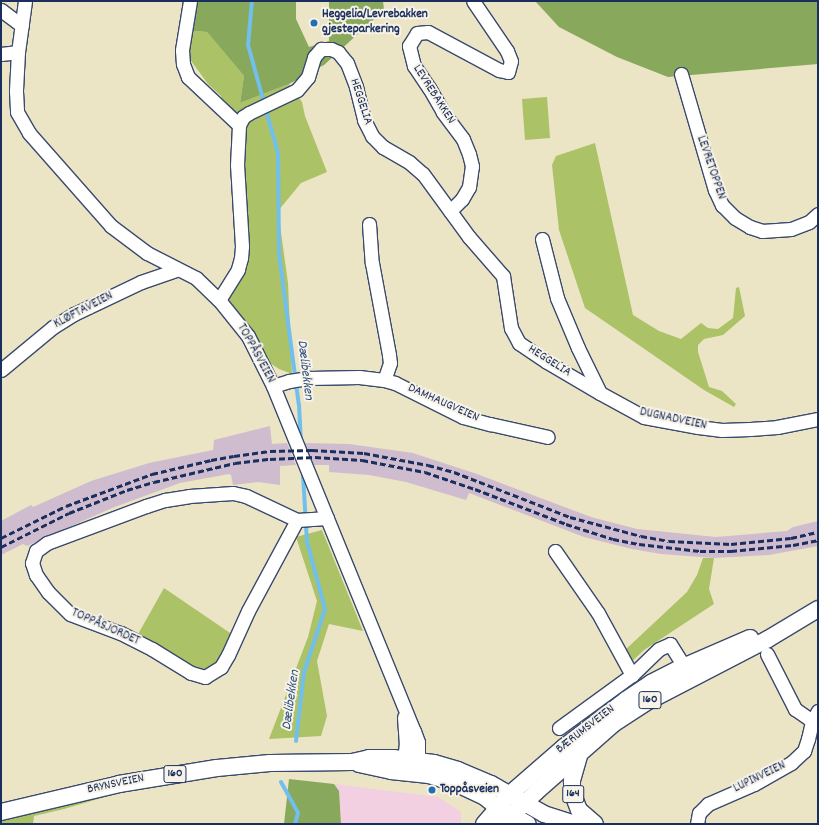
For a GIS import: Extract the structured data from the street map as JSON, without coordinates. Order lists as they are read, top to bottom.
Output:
{
  "streets": {
    "main road": [
      "160",
      "BÆRUMSVEIEN",
      "BRYNSVEIEN",
      "164"
    ],
    "street": [
      "LEVREBAKKEN",
      "HEGGELIA",
      "LEVRETOPPEN",
      "KLØFTAVEIEN",
      "TOPPÅSVEIEN",
      "DAMHAUGVEIEN",
      "DUGNADVEIEN",
      "TOPPÅSJORDET",
      "LUPINVEIEN"
    ]
  },
  "crossings": [
    ["LEVREBAKKEN", "HEGGELIA"],
    ["HEGGELIA", "DUGNADVEIEN"],
    ["KLØFTAVEIEN", "TOPPÅSVEIEN"],
    ["TOPPÅSVEIEN", "DAMHAUGVEIEN"],
    ["TOPPÅSVEIEN", "TOPPÅSJORDET"],
    ["TOPPÅSVEIEN", "BRYNSVEIEN"],
    ["160", "BÆRUMSVEIEN"],
    ["160", "BRYNSVEIEN"],
    ["BÆRUMSVEIEN", "BRYNSVEIEN"],
    ["BÆRUMSVEIEN", "164"]
  ],
  "water": ["Dælibekken"],
  "places": ["Heggelia/Levrebakken gjesteparkering", "Toppåsveien"]
}
